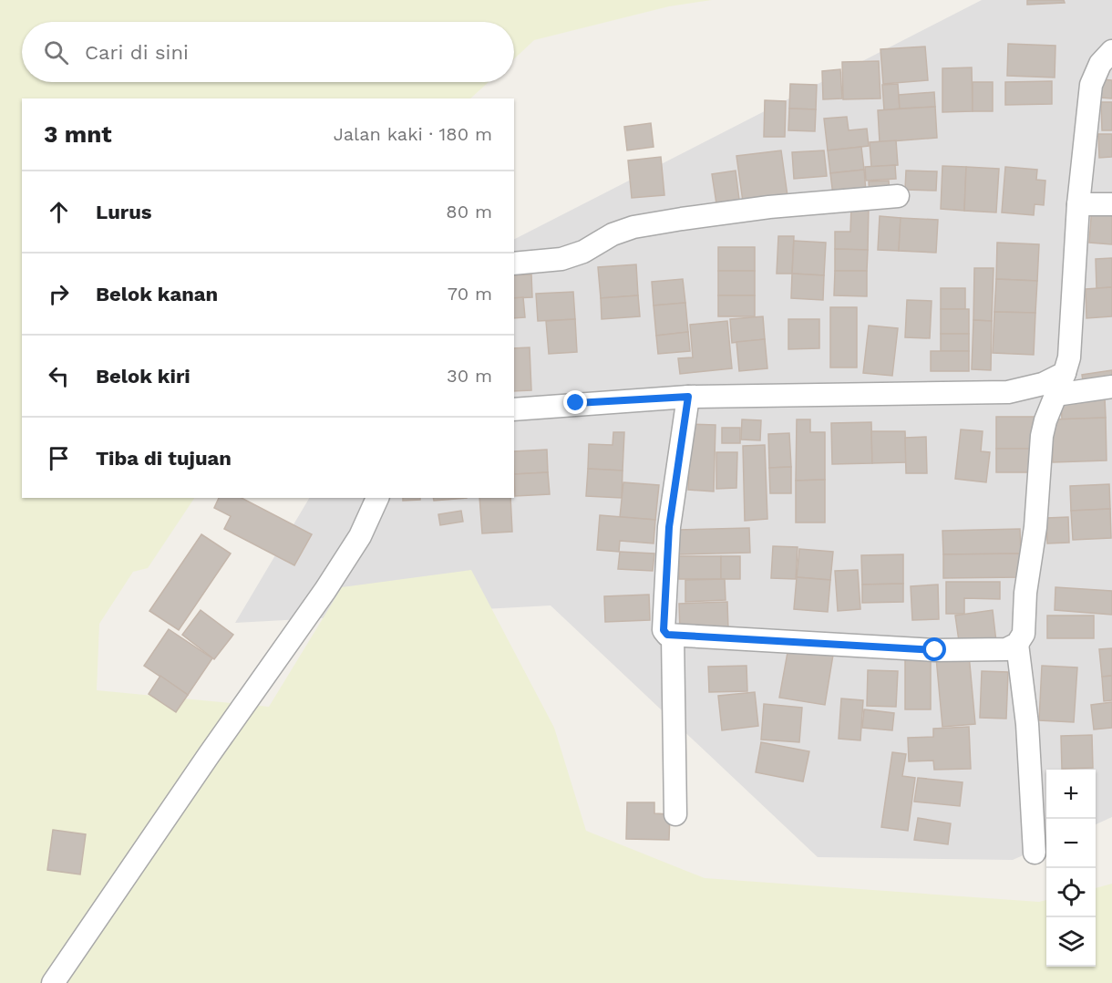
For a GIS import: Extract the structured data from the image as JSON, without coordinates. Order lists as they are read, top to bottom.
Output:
{
  "page": {
    "search": "Cari di sini",
    "heading": ["3 mnt", "Jalan kaki · 180 m"],
    "list": [
      ["Lurus", "80 m"],
      ["Belok kanan", "70 m"],
      ["Belok kiri", "30 m"],
      "Tiba di tujuan"
    ],
    "map_buttons": ["+", "−"]
  }
}
